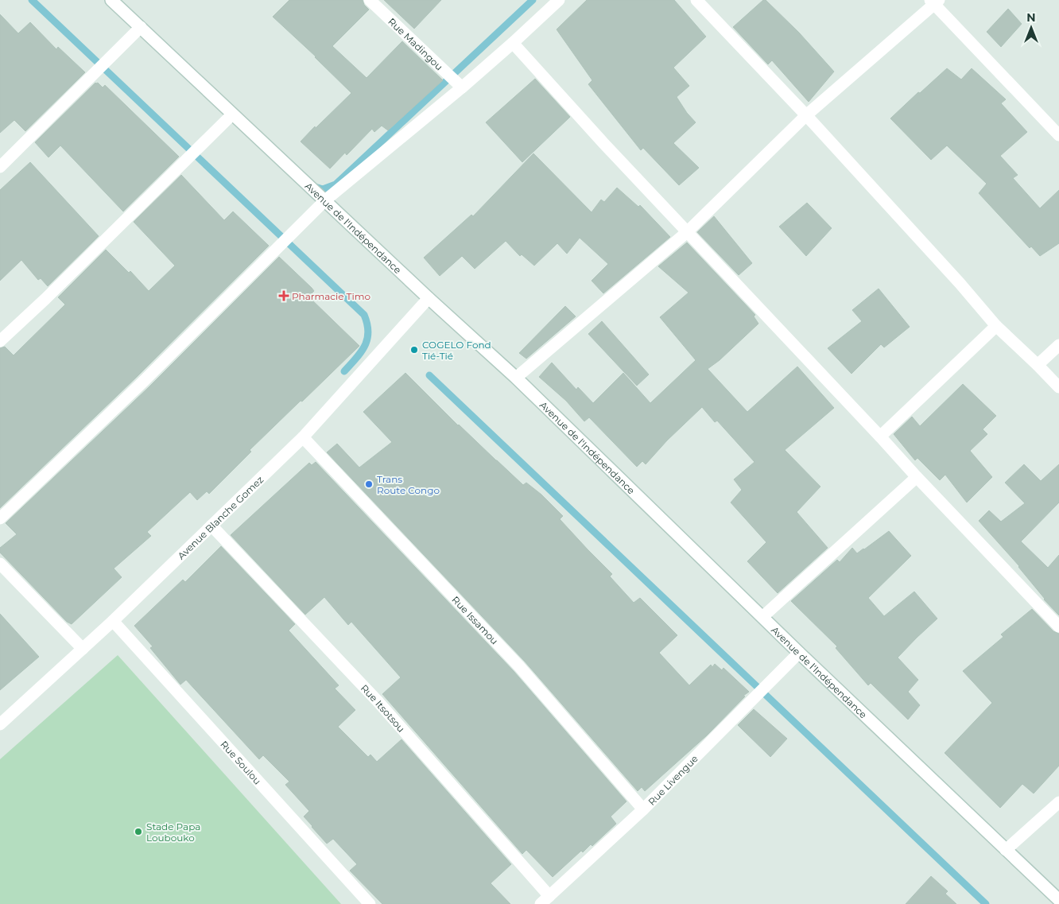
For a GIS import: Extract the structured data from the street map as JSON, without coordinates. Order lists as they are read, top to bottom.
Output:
{
  "streets": {
    "street": [
      "Rue Madingou",
      "Avenue de l'Indépendance",
      "Avenue Blanche Gomez",
      "Rue Issamou",
      "Rue Itsotsou",
      "Rue Soulou",
      "Rue Livengue"
    ]
  },
  "crossings": [
    ["Avenue de l'Indépendance", "Avenue Blanche Gomez"],
    ["Avenue de l'Indépendance", "Rue Livengue"],
    ["Avenue Blanche Gomez", "Rue Issamou"],
    ["Avenue Blanche Gomez", "Rue Itsotsou"],
    ["Avenue Blanche Gomez", "Rue Soulou"],
    ["Rue Issamou", "Rue Livengue"],
    ["Rue Itsotsou", "Rue Livengue"]
  ],
  "places": {
    "health": ["Pharmacie Timo"],
    "other": ["COGELO Fond Tié-Tié", "Trans Route Congo", "Stade Papa Loubouko"]
  },
  "north": "top"
}
